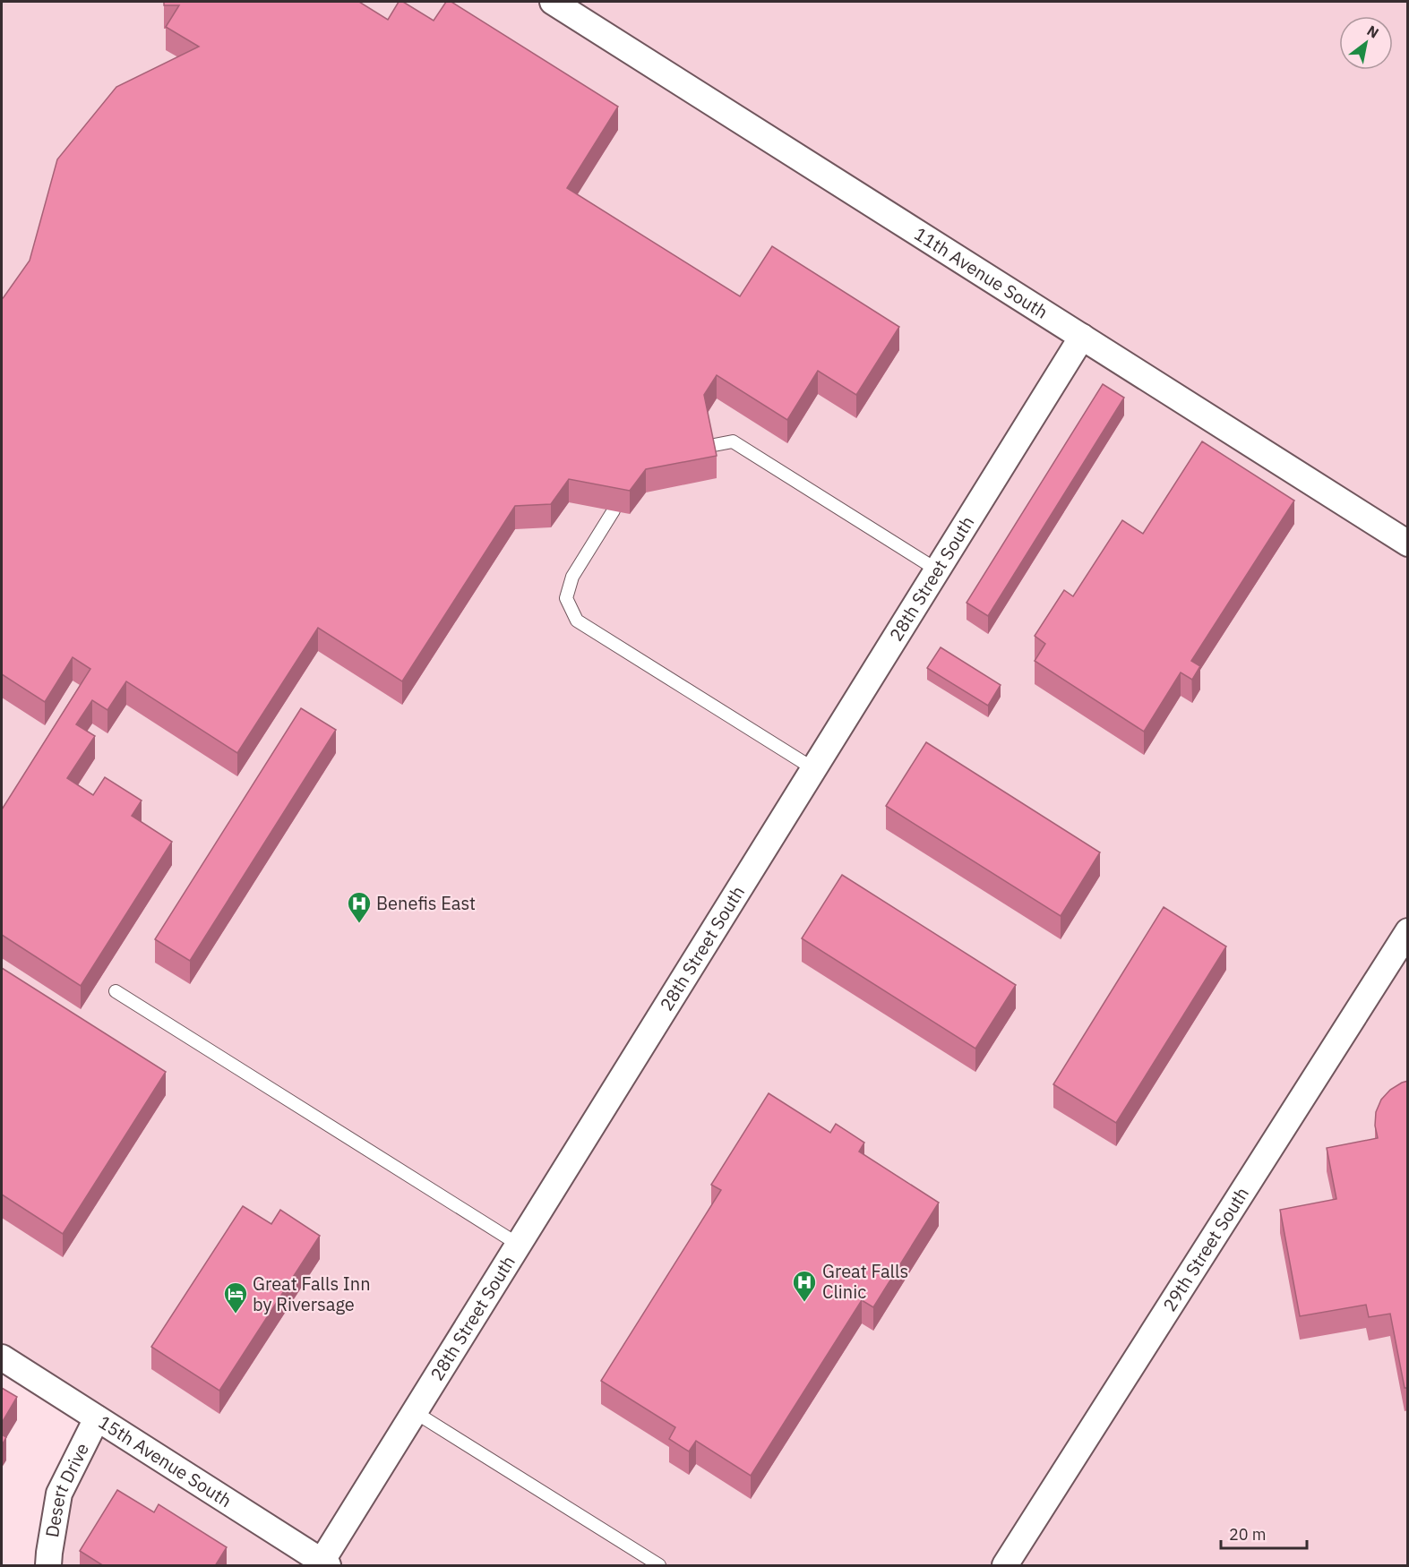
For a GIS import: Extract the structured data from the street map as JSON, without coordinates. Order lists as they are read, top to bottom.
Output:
{
  "streets": {
    "street": [
      "11th Avenue South",
      "28th Street South",
      "29th Street South",
      "15th Avenue South",
      "Desert Drive"
    ]
  },
  "crossings": [
    ["11th Avenue South", "28th Street South"],
    ["28th Street South", "15th Avenue South"],
    ["15th Avenue South", "Desert Drive"]
  ],
  "places": {
    "hospital": ["Benefis East", "Great Falls Clinic"],
    "hotel": ["Great Falls Inn by Riversage"]
  },
  "scale_bar": "20 m",
  "north": "top right"
}
